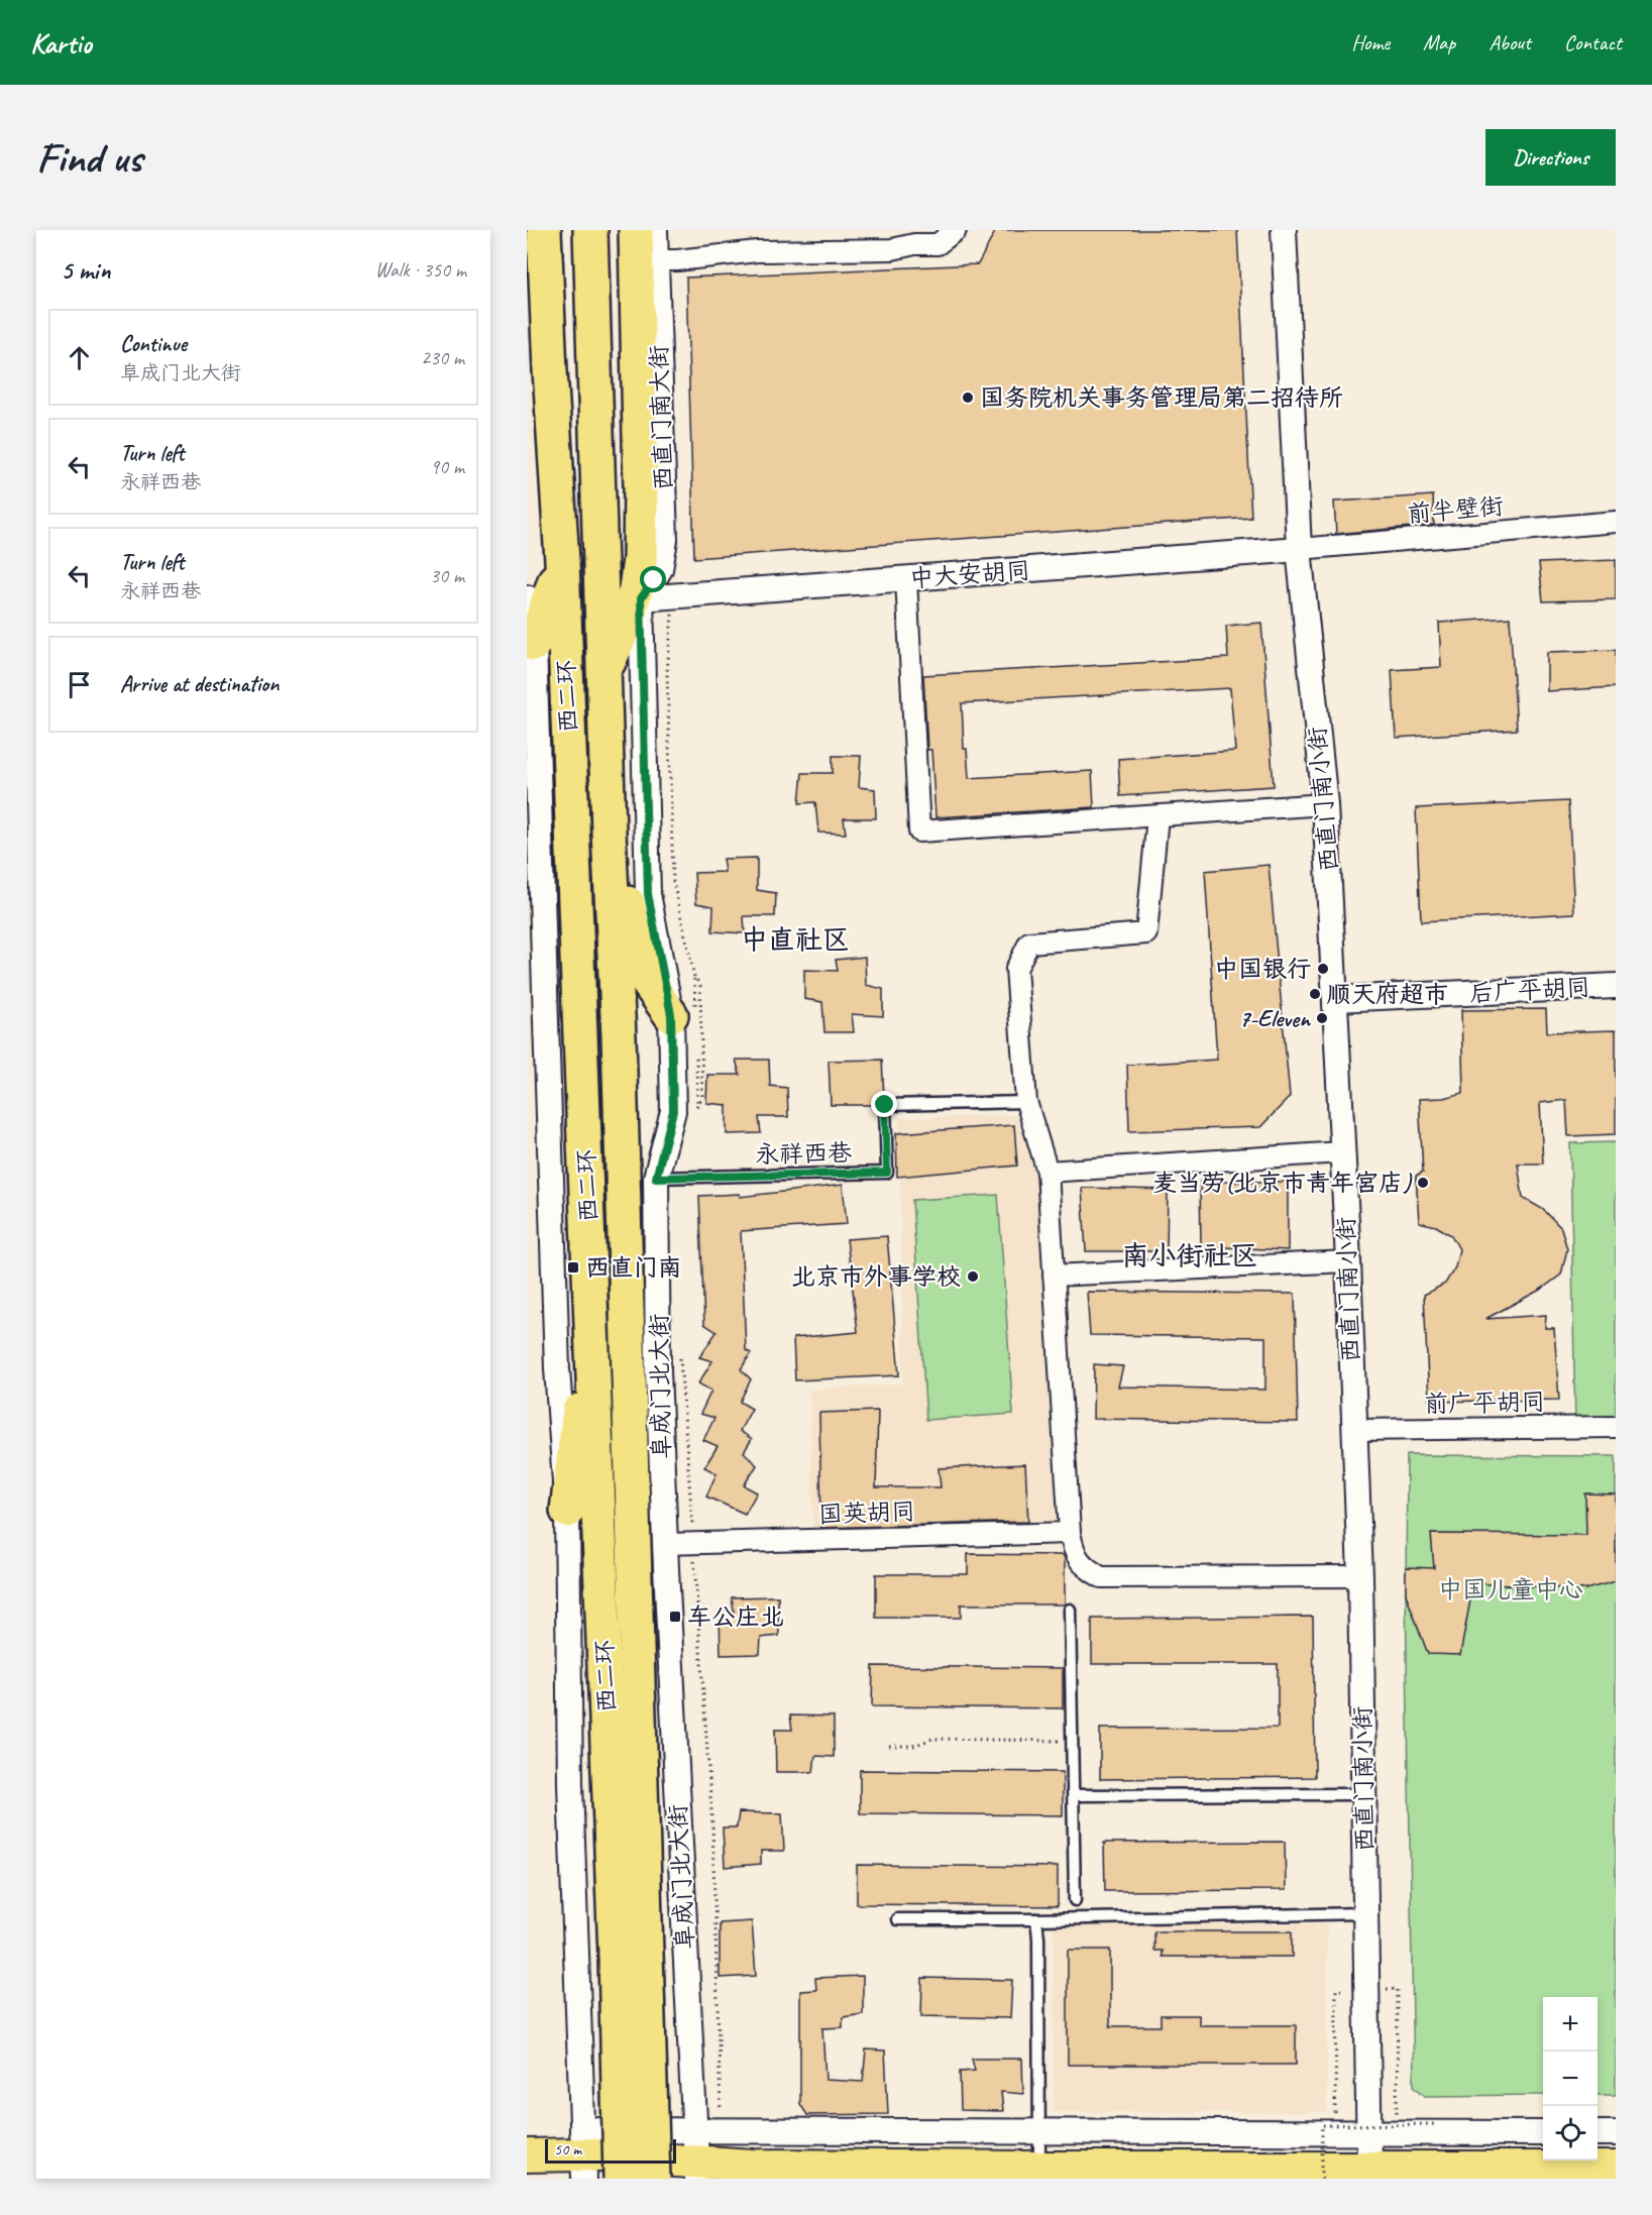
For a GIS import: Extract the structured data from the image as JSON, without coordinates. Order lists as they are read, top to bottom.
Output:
{
  "streets": {
    "highway": ["西二环"],
    "street": [
      "西直门南大街",
      "前半壁街",
      "中大安胡同",
      "西直门南小街",
      "后广平胡同",
      "阜成门北大街",
      "前广平胡同",
      "国英胡同"
    ],
    "lane": ["永祥西巷"]
  },
  "crossings": [
    ["西直门南大街", "中大安胡同"],
    ["西直门南大街", "阜成门北大街"],
    ["前半壁街", "中大安胡同"],
    ["前半壁街", "西直门南小街"],
    ["中大安胡同", "西直门南小街"],
    ["中大安胡同", "阜成门北大街"],
    ["西直门南小街", "后广平胡同"],
    ["西直门南小街", "前广平胡同"],
    ["永祥西巷", "阜成门北大街"],
    ["阜成门北大街", "国英胡同"]
  ],
  "districts": ["中直社区", "南小街社区"],
  "parks": ["中国儿童中心"],
  "places": {
    "other": [
      "国务院机关事务管理局第二招待所",
      "中国银行",
      "顺天府超市",
      "7-Eleven",
      "麦当劳(北京市青年宫店)",
      "北京市外事学校"
    ],
    "transit": ["西直门南", "车公庄北"]
  },
  "scale_bar": "50 m",
  "page": {
    "header": "Kartio",
    "nav": [
      "Home",
      "Map",
      "About",
      "Contact"
    ],
    "buttons": "Directions",
    "title": "Find us",
    "heading": ["5 min", "Walk · 350 m"],
    "list": [
      ["Continue", "阜成门北大街", "230 m"],
      ["Turn left", "永祥西巷", "90 m"],
      ["Turn left", "永祥西巷", "30 m"],
      "Arrive at destination"
    ],
    "map_buttons": ["+", "−"],
    "scale": "50 m"
  }
}
